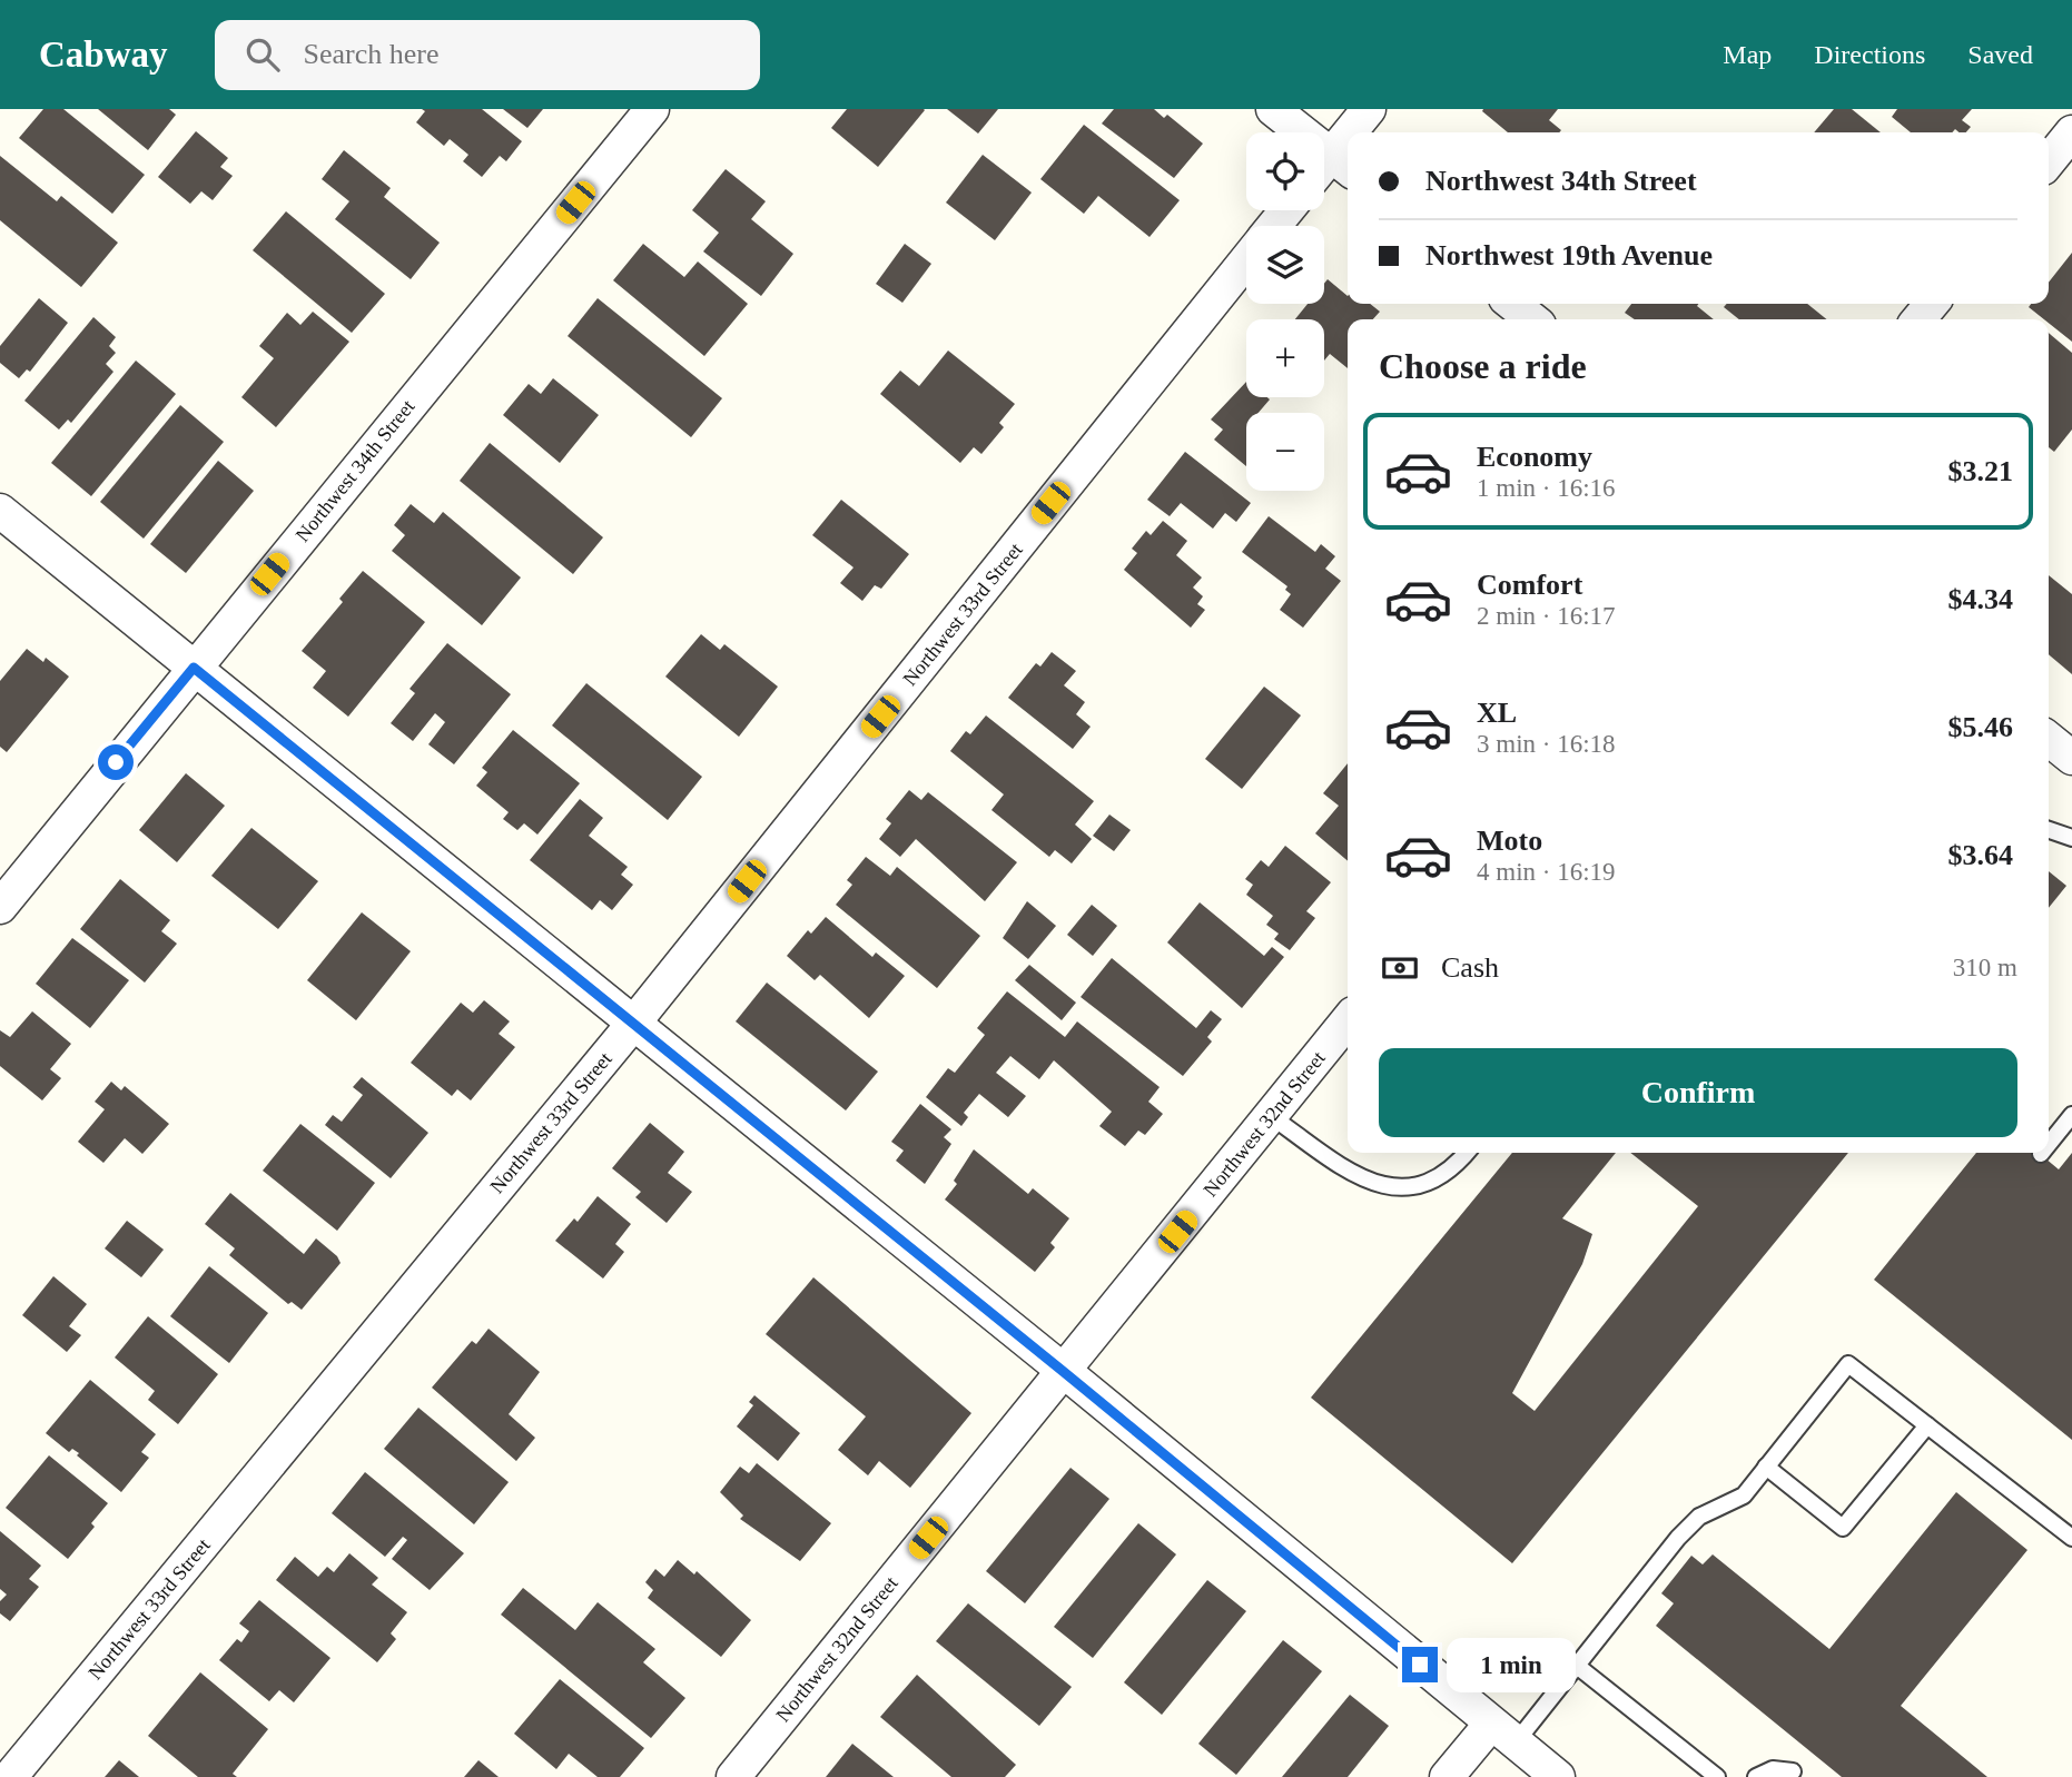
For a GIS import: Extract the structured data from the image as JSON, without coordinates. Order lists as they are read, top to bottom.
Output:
{
  "streets": {
    "street": ["Northwest 34th Street", "Northwest 33rd Street", "Northwest 32nd Street"]
  },
  "page": {
    "header": "Cabway",
    "search": "Search here",
    "nav": ["Map", "Directions", "Saved"],
    "map_buttons": ["+", "−"],
    "banner": ["Northwest 34th Street", "Northwest 19th Avenue"],
    "heading": "Choose a ride",
    "list": [
      {
        "name": "Economy",
        "note": "1 min · 16:16",
        "value": "$3.21"
      },
      {
        "name": "Comfort",
        "note": "2 min · 16:17",
        "value": "$4.34"
      },
      {
        "name": "XL",
        "note": "3 min · 16:18",
        "value": "$5.46"
      },
      {
        "name": "Moto",
        "note": "4 min · 16:19",
        "value": "$3.64"
      }
    ],
    "pay": ["Cash", "310 m"],
    "buttons": "Confirm",
    "bubble": "1 min"
  }
}
